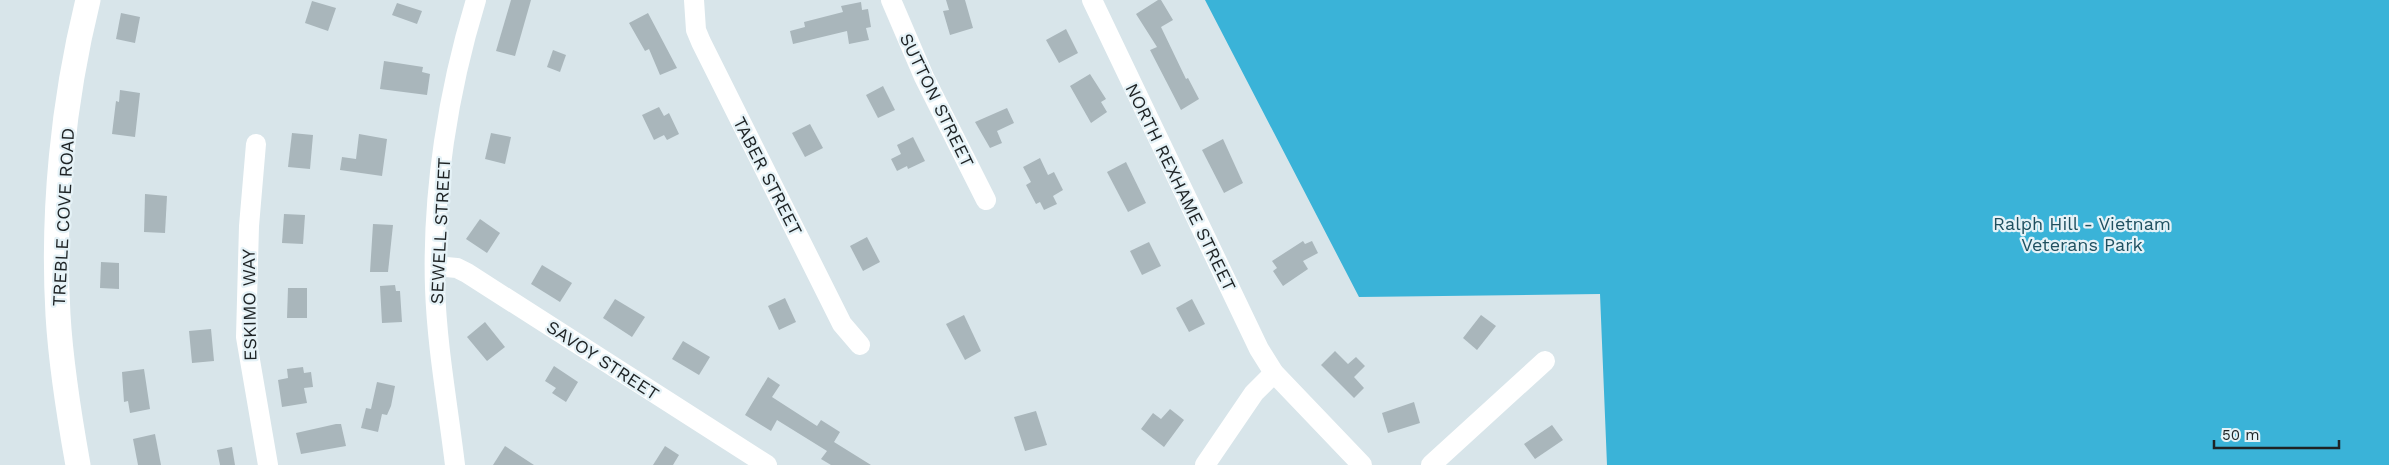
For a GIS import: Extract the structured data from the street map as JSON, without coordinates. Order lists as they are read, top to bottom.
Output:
{
  "streets": {
    "main road": ["TREBLE COVE ROAD"],
    "street": [
      "SUTTON STREET",
      "TABER STREET",
      "NORTH REXHAME STREET",
      "SEWELL STREET",
      "ESKIMO WAY",
      "SAVOY STREET"
    ]
  },
  "crossings": [
    ["SEWELL STREET", "SAVOY STREET"]
  ],
  "parks": ["Ralph Hill - Vietnam Veterans Park"],
  "scale_bar": "50 m"
}
